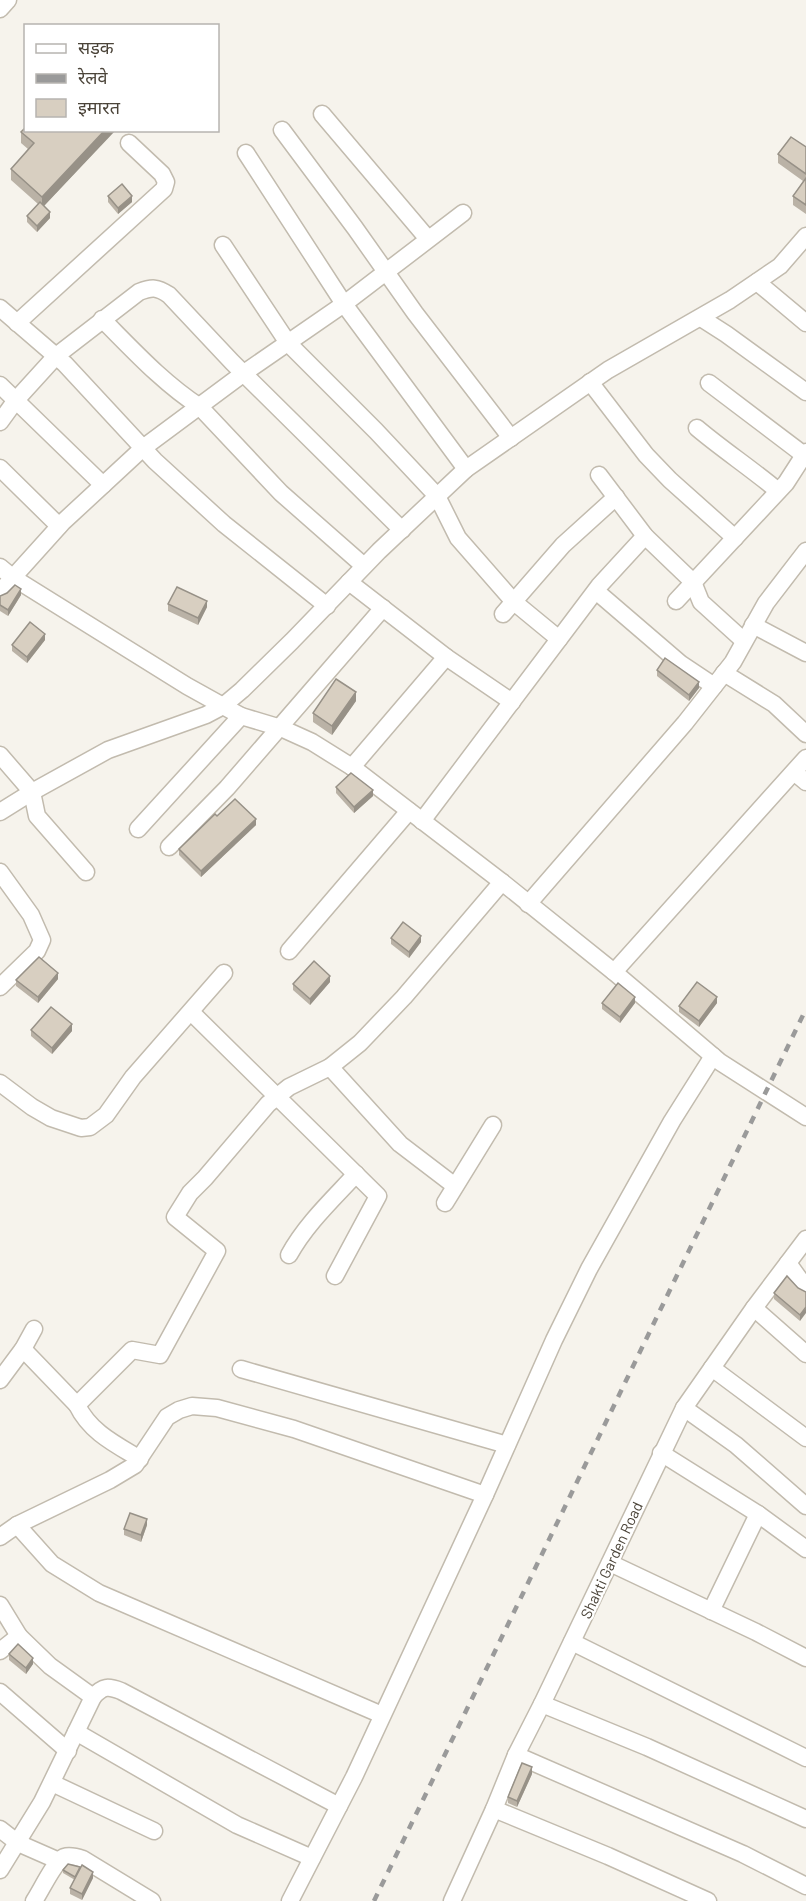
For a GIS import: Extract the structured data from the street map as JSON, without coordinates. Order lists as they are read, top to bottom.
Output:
{
  "streets": {
    "street": ["Shakti Garden Road"]
  },
  "legend": ["सड़क", "रेलवे", "इमारत"]
}
